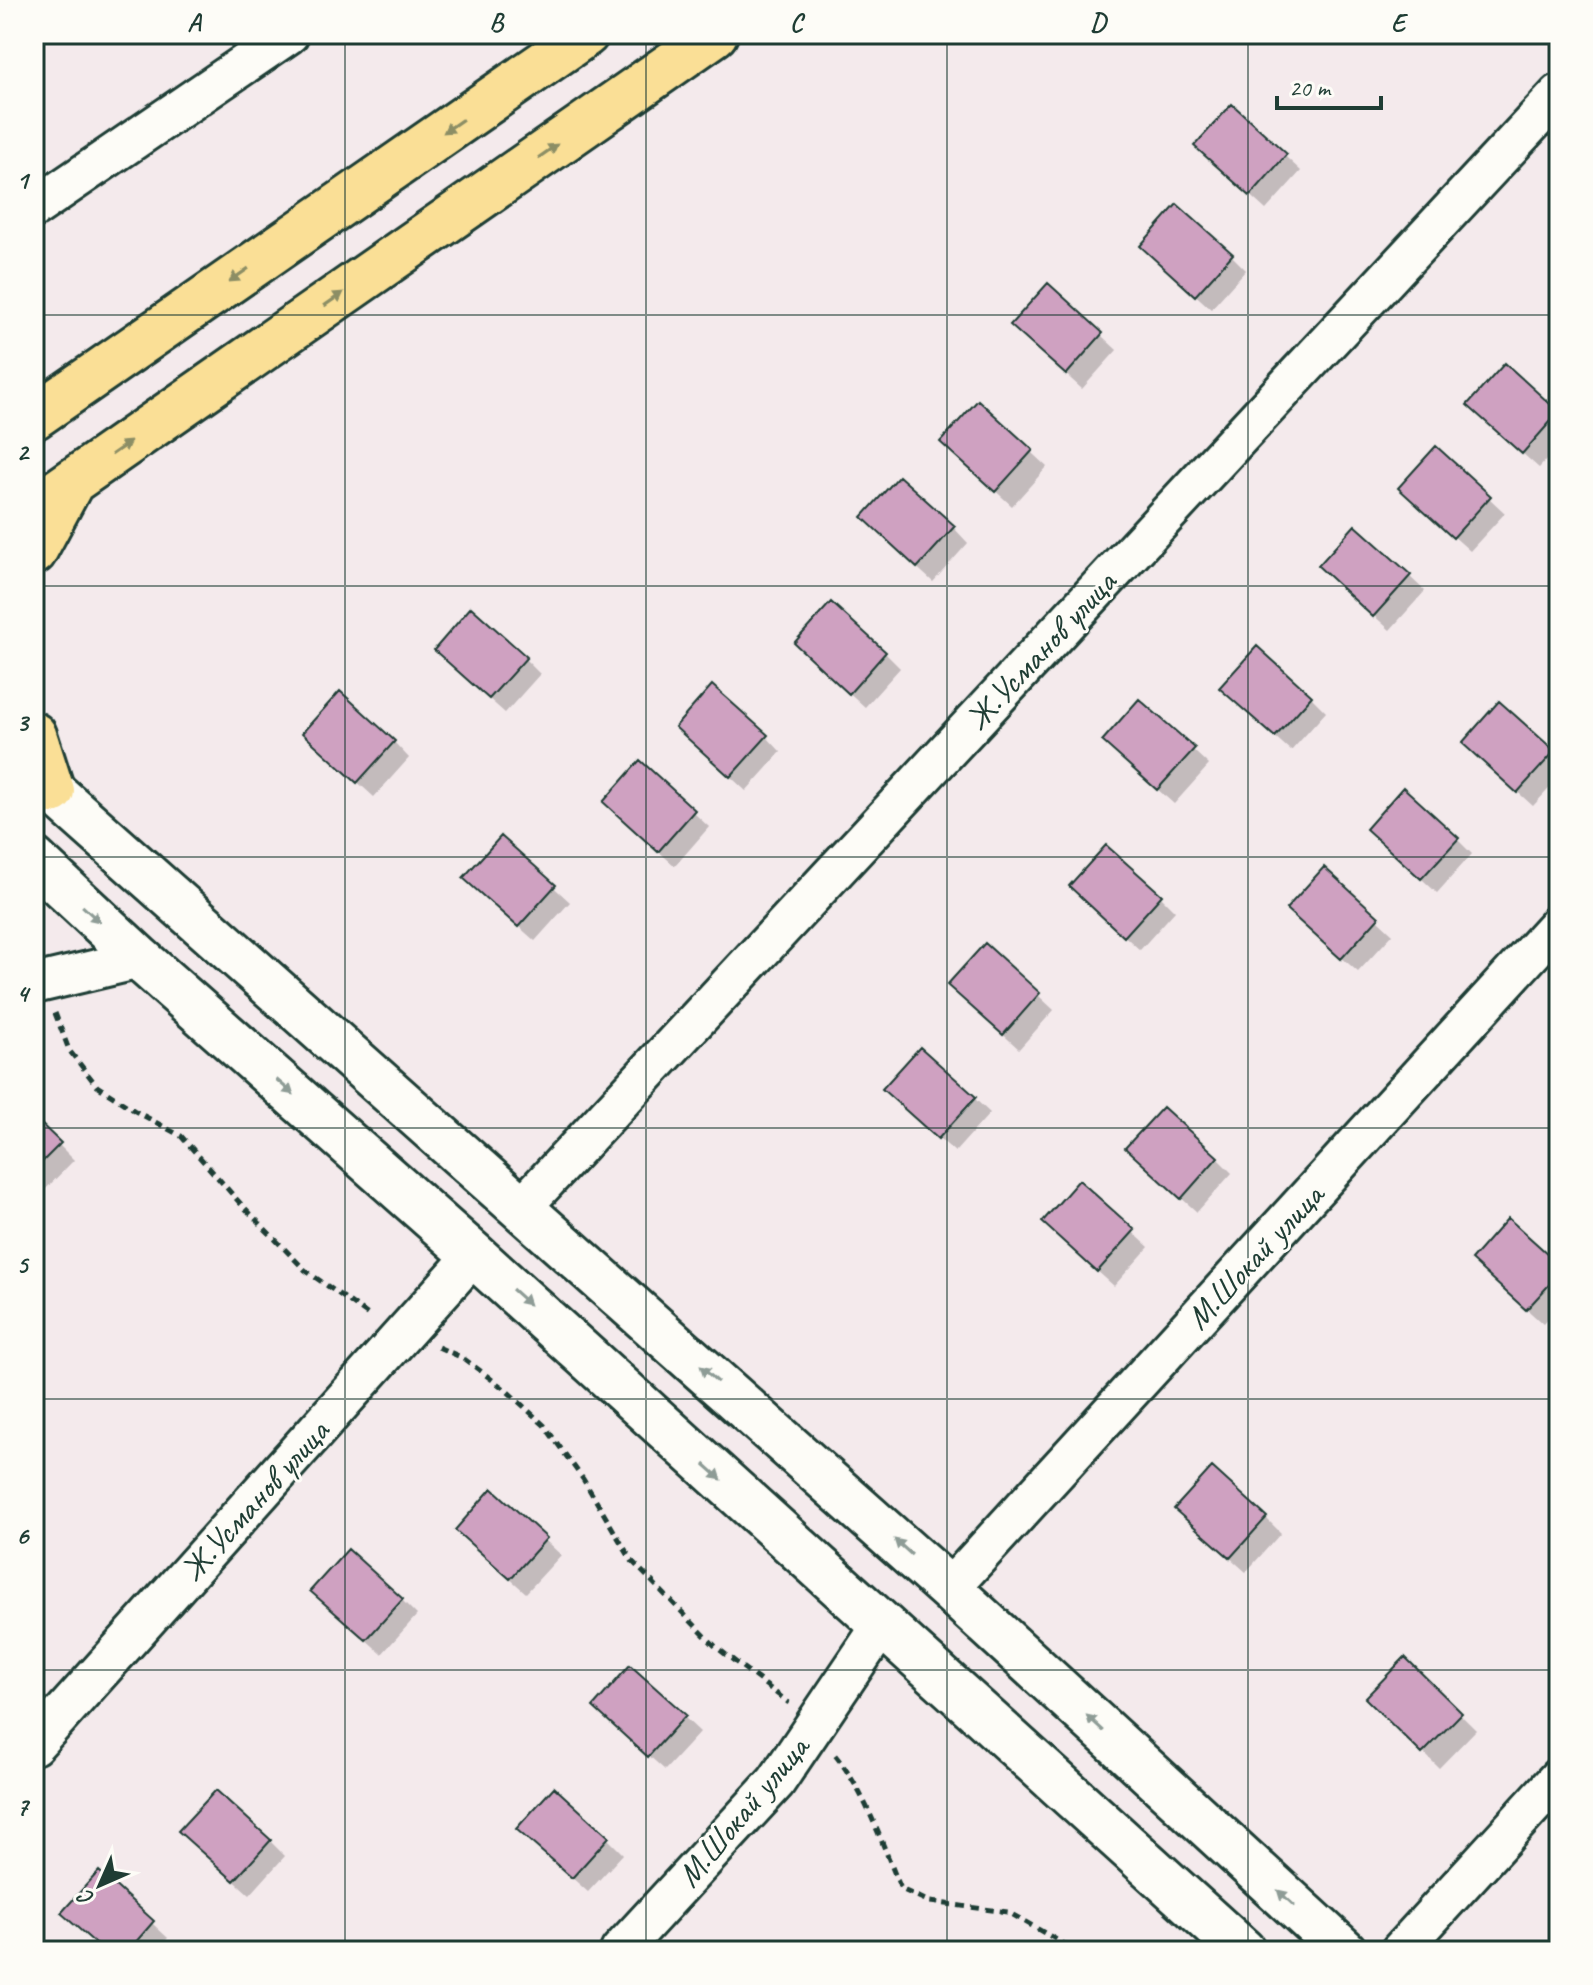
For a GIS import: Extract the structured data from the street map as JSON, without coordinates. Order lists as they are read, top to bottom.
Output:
{
  "streets": {
    "street": ["Ж.Усманов улица", "М.Шокай улица"]
  },
  "scale_bar": "20 m",
  "north": "bottom left",
  "grid": {
    "columns": [
      "A",
      "B",
      "C",
      "D",
      "E"
    ],
    "rows": [
      "1",
      "2",
      "3",
      "4",
      "5",
      "6",
      "7"
    ]
  }
}
